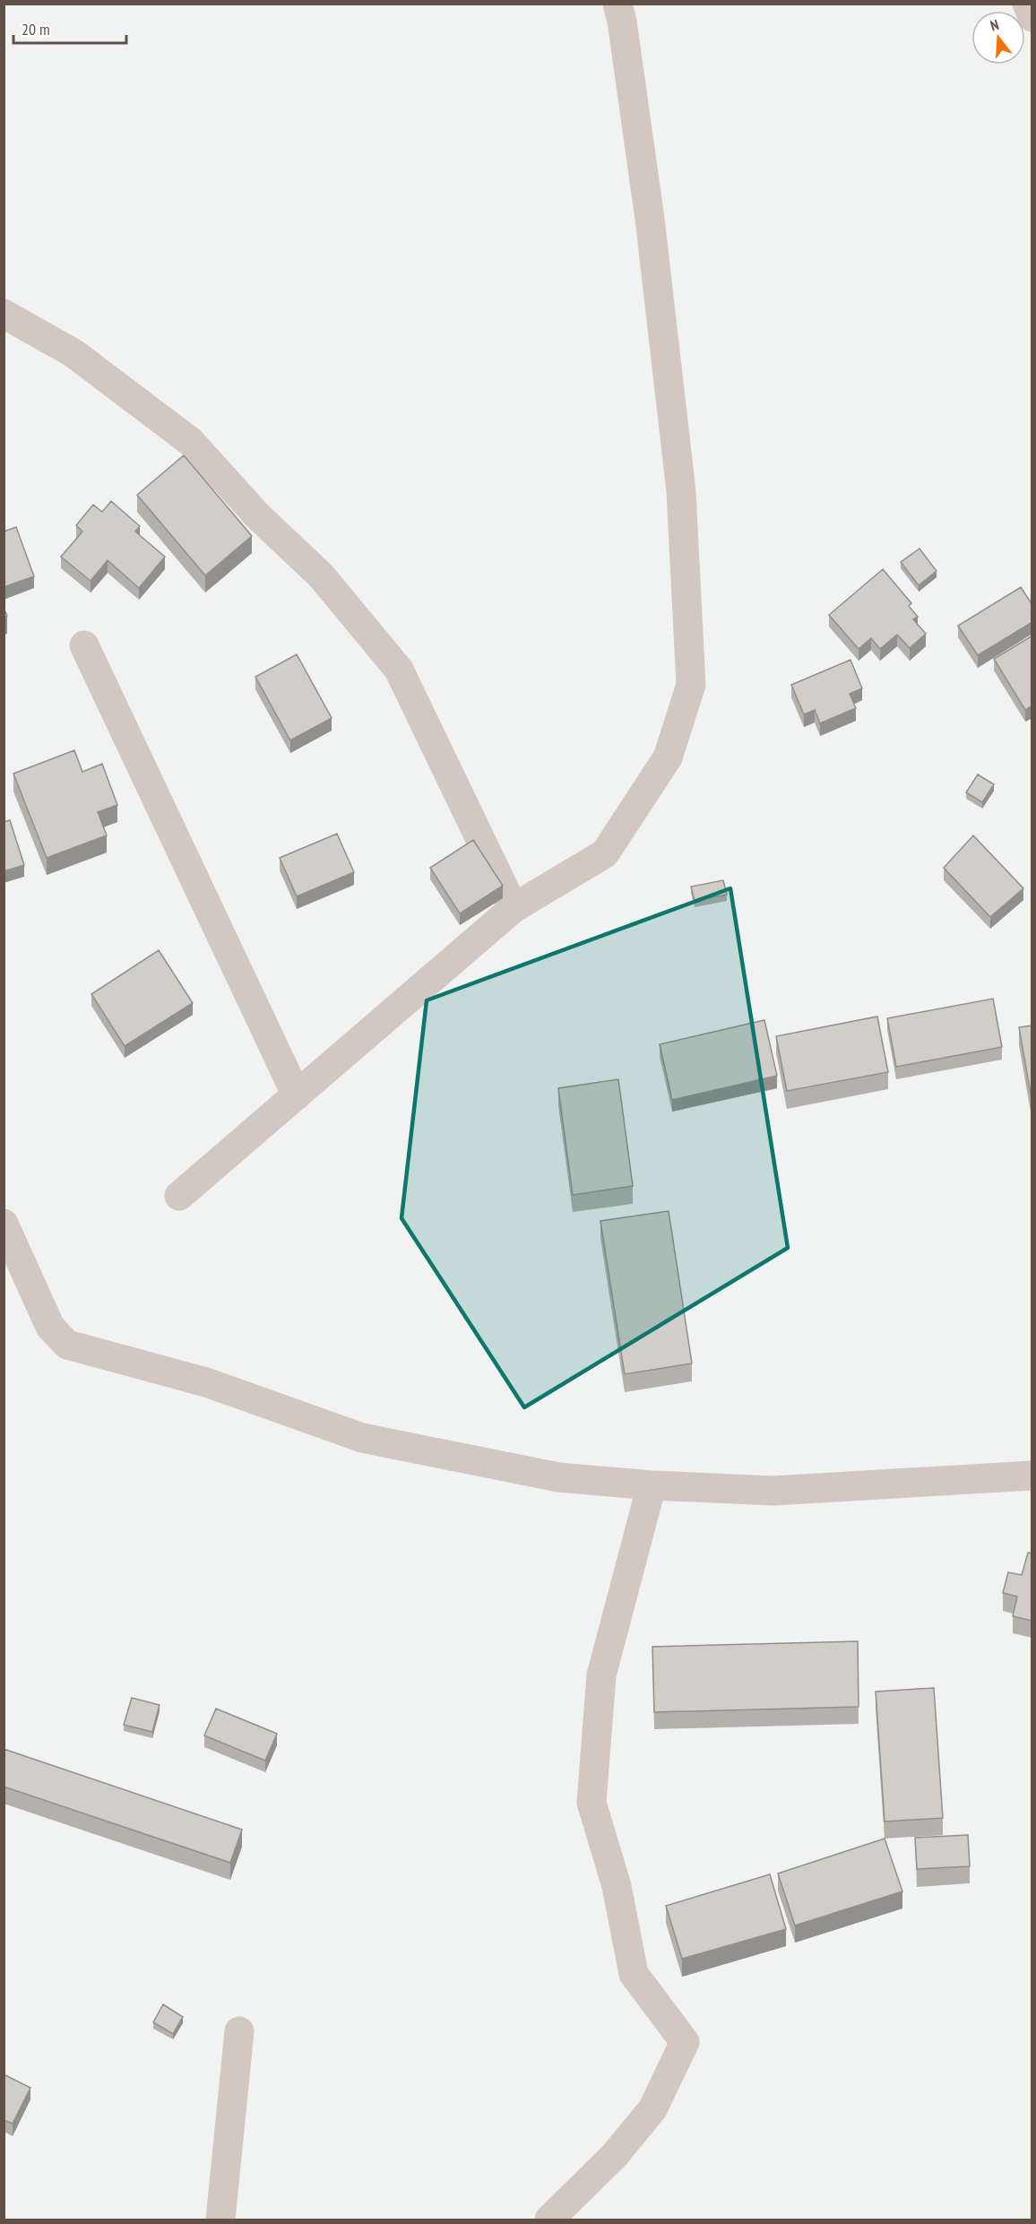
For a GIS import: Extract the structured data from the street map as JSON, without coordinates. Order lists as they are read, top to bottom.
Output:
{
  "scale_bar": "20 m",
  "north": "top"
}
